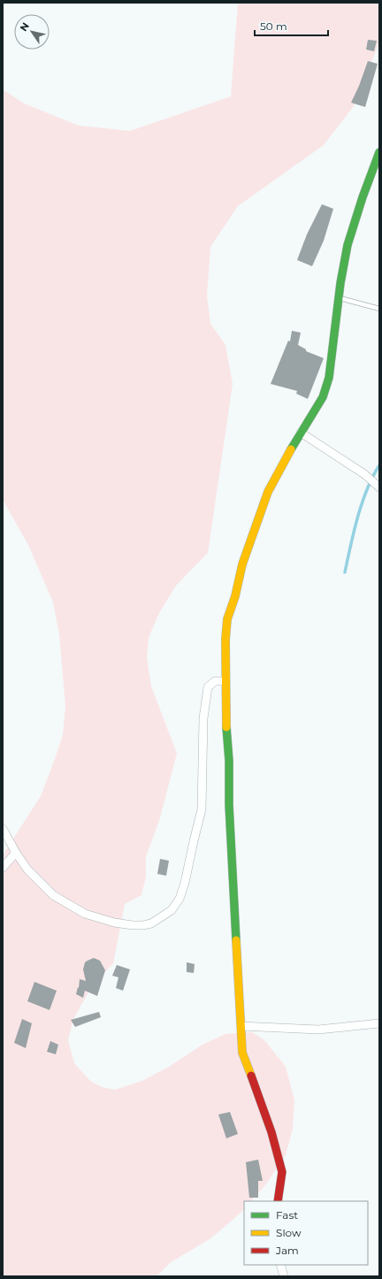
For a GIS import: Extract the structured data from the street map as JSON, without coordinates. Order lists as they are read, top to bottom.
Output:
{
  "legend": ["Fast", "Slow", "Jam"],
  "scale_bar": "50 m",
  "north": "top left"
}
